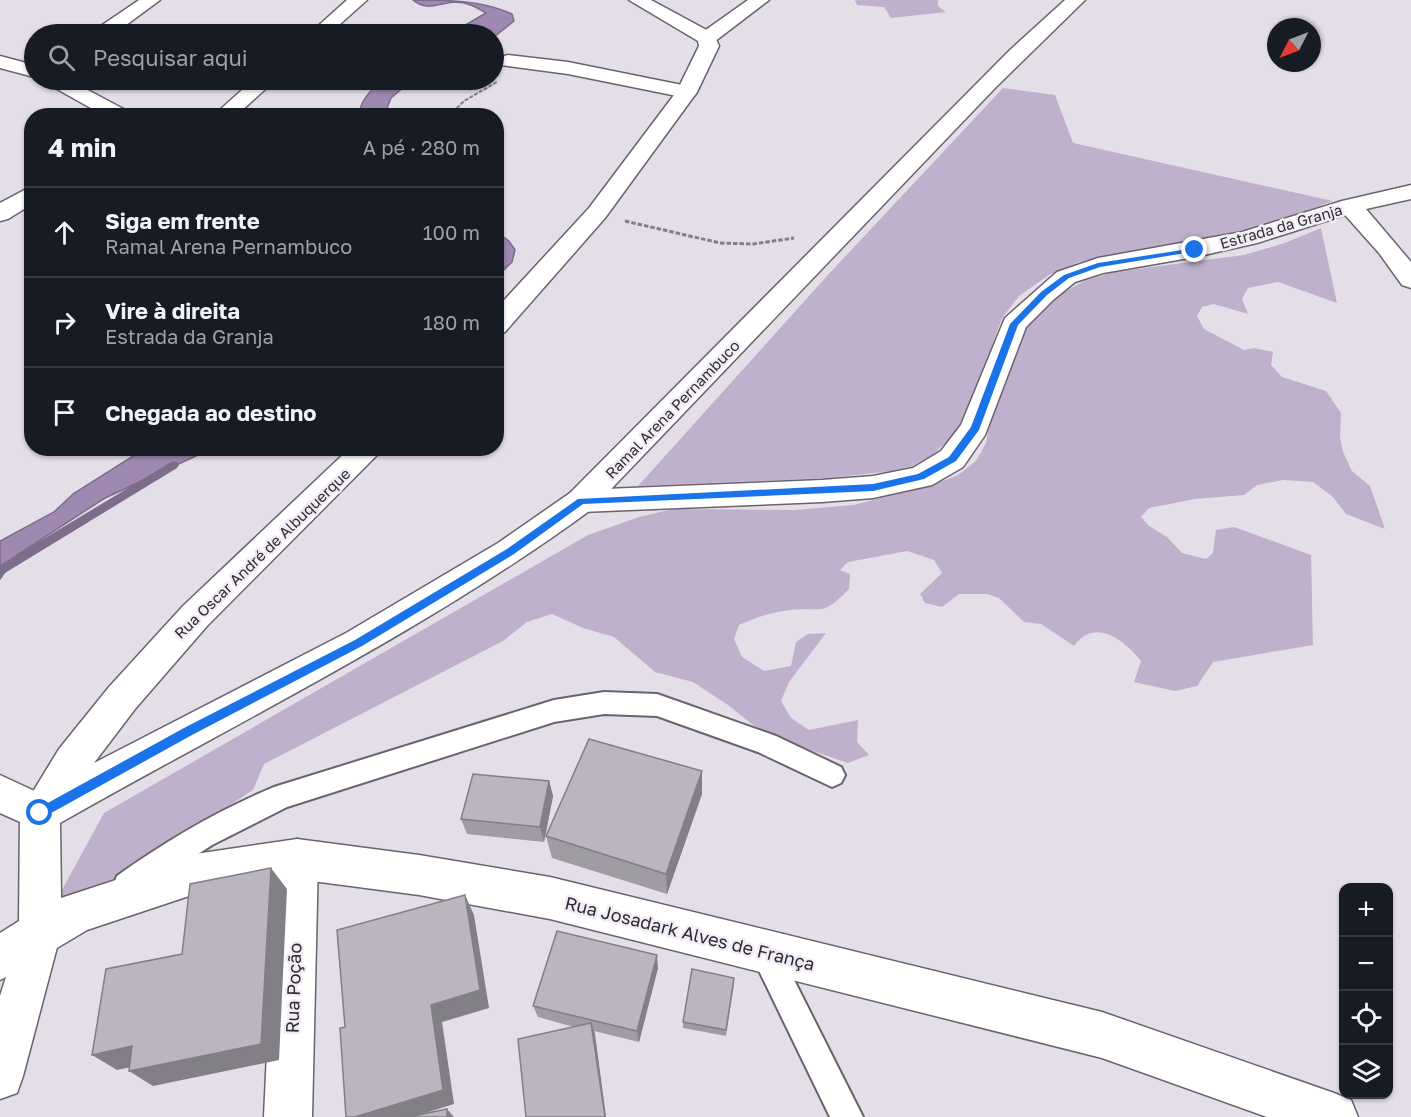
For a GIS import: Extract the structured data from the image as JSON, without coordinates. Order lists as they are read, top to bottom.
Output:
{
  "streets": {
    "street": [
      "Estrada da Granja",
      "Ramal Arena Pernambuco",
      "Rua Oscar André de Albuquerque",
      "Rua Josadark Alves de França",
      "Rua Poção"
    ]
  },
  "crossings": [
    ["Estrada da Granja", "Ramal Arena Pernambuco"],
    ["Ramal Arena Pernambuco", "Rua Oscar André de Albuquerque"],
    ["Rua Josadark Alves de França", "Rua Poção"]
  ],
  "north": "bottom left",
  "page": {
    "search": "Pesquisar aqui",
    "heading": ["4 min", "A pé · 280 m"],
    "list": [
      ["Siga em frente", "Ramal Arena Pernambuco", "100 m"],
      ["Vire à direita", "Estrada da Granja", "180 m"],
      "Chegada ao destino"
    ],
    "map_buttons": ["+", "−"]
  }
}
